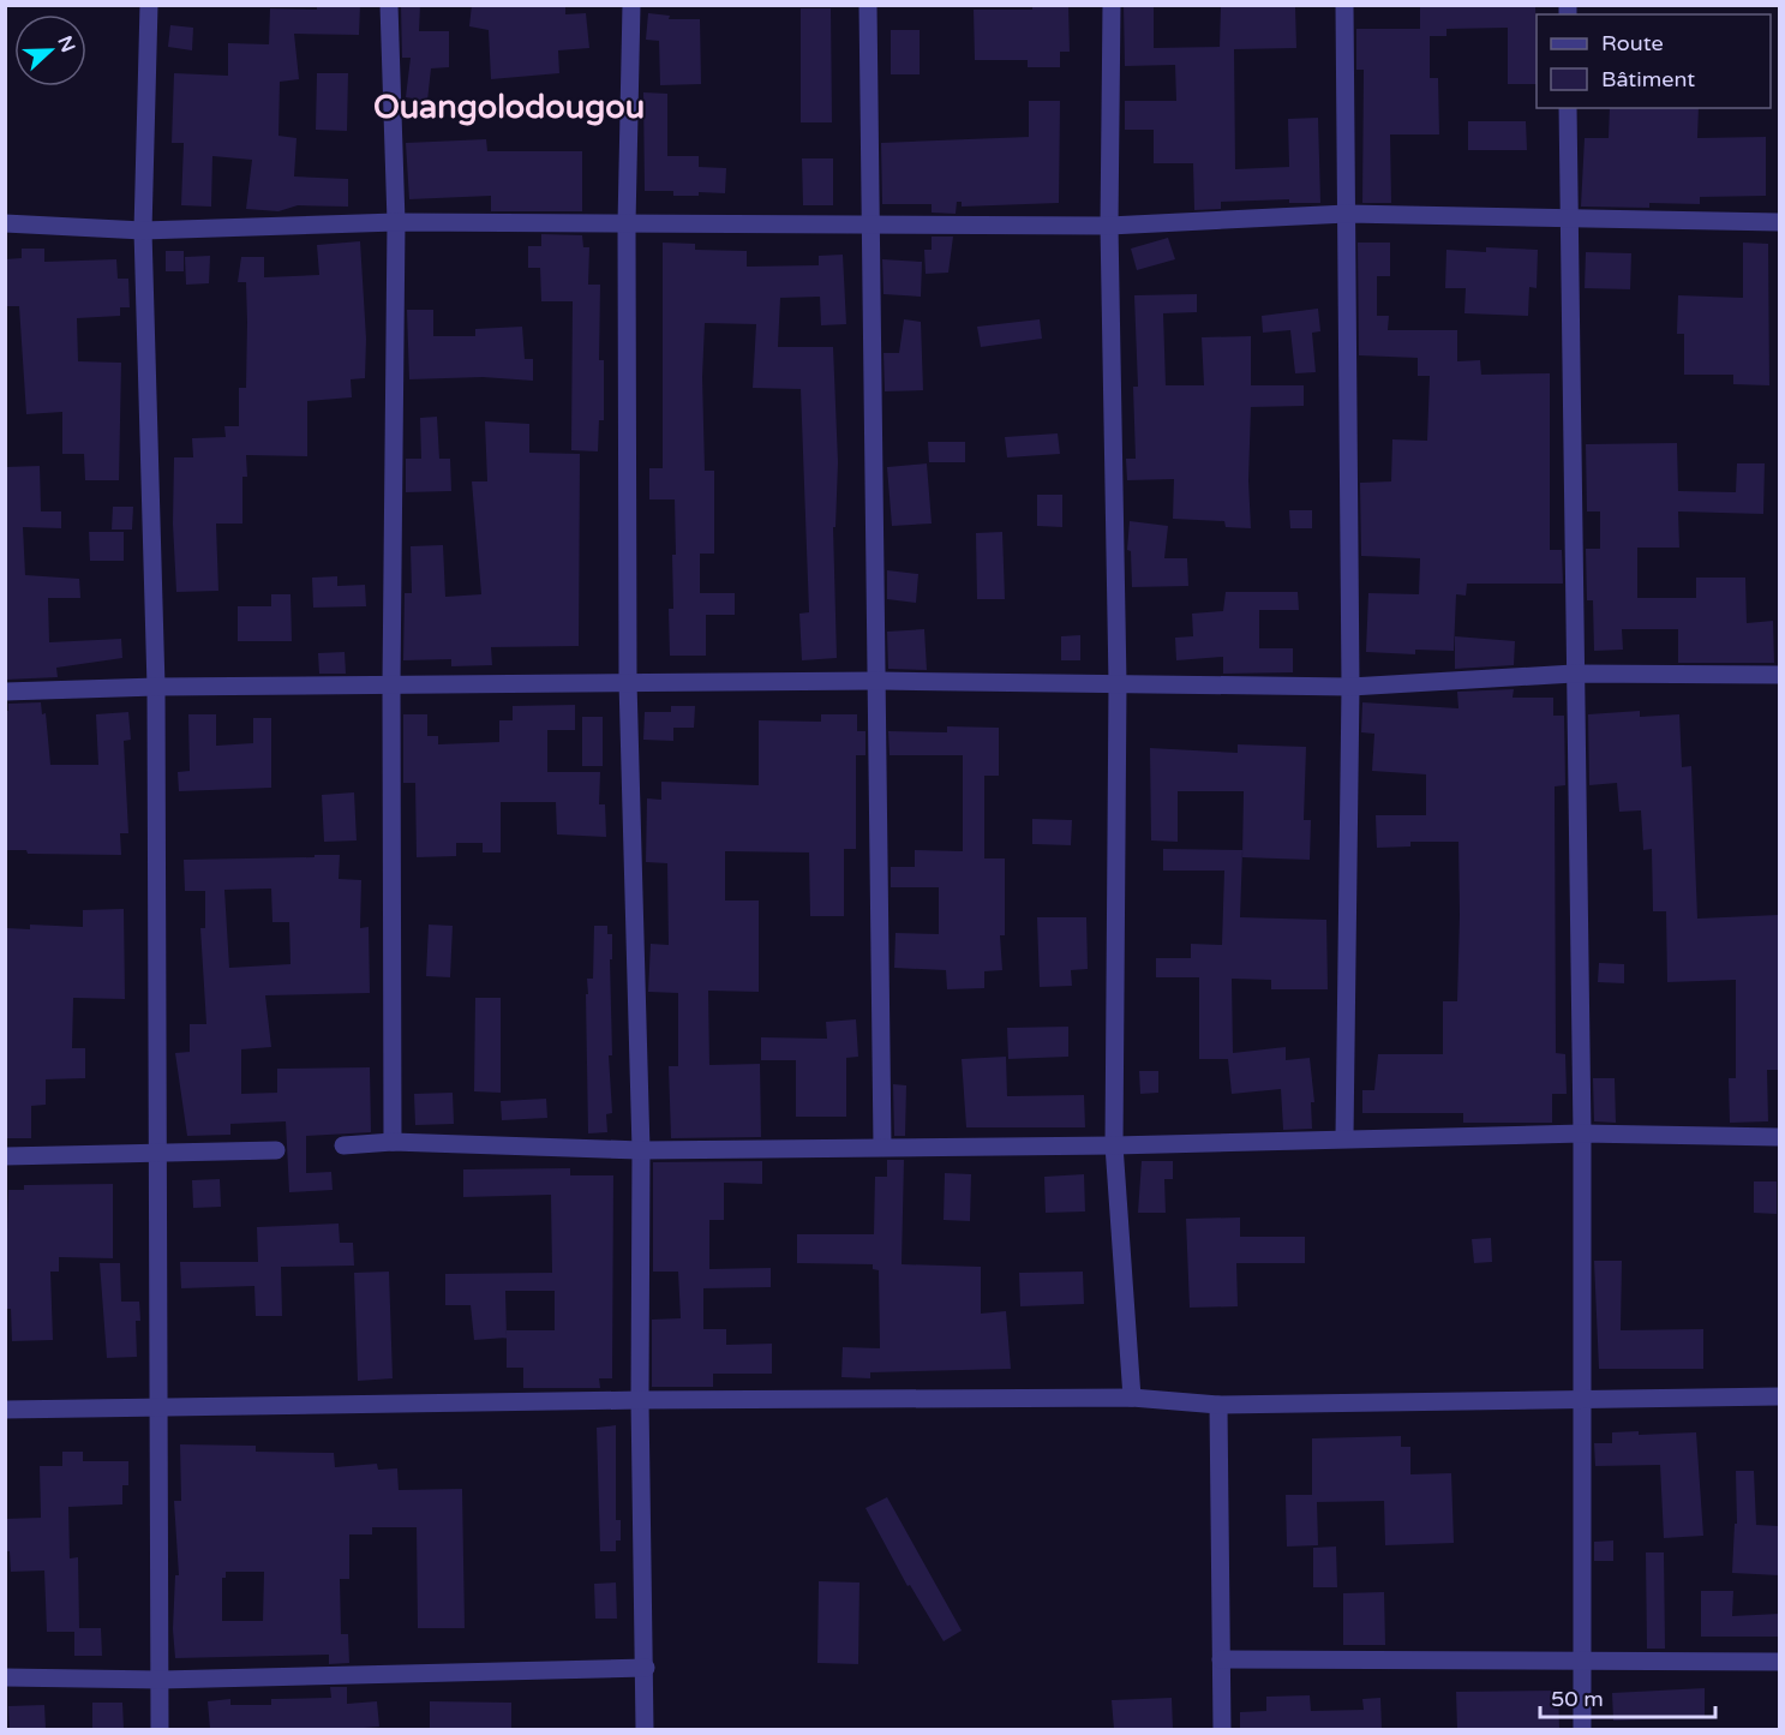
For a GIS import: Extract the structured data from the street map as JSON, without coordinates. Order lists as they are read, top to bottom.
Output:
{
  "districts": ["Ouangolodougou"],
  "legend": ["Route", "Bâtiment"],
  "scale_bar": "50 m",
  "north": "right"
}
